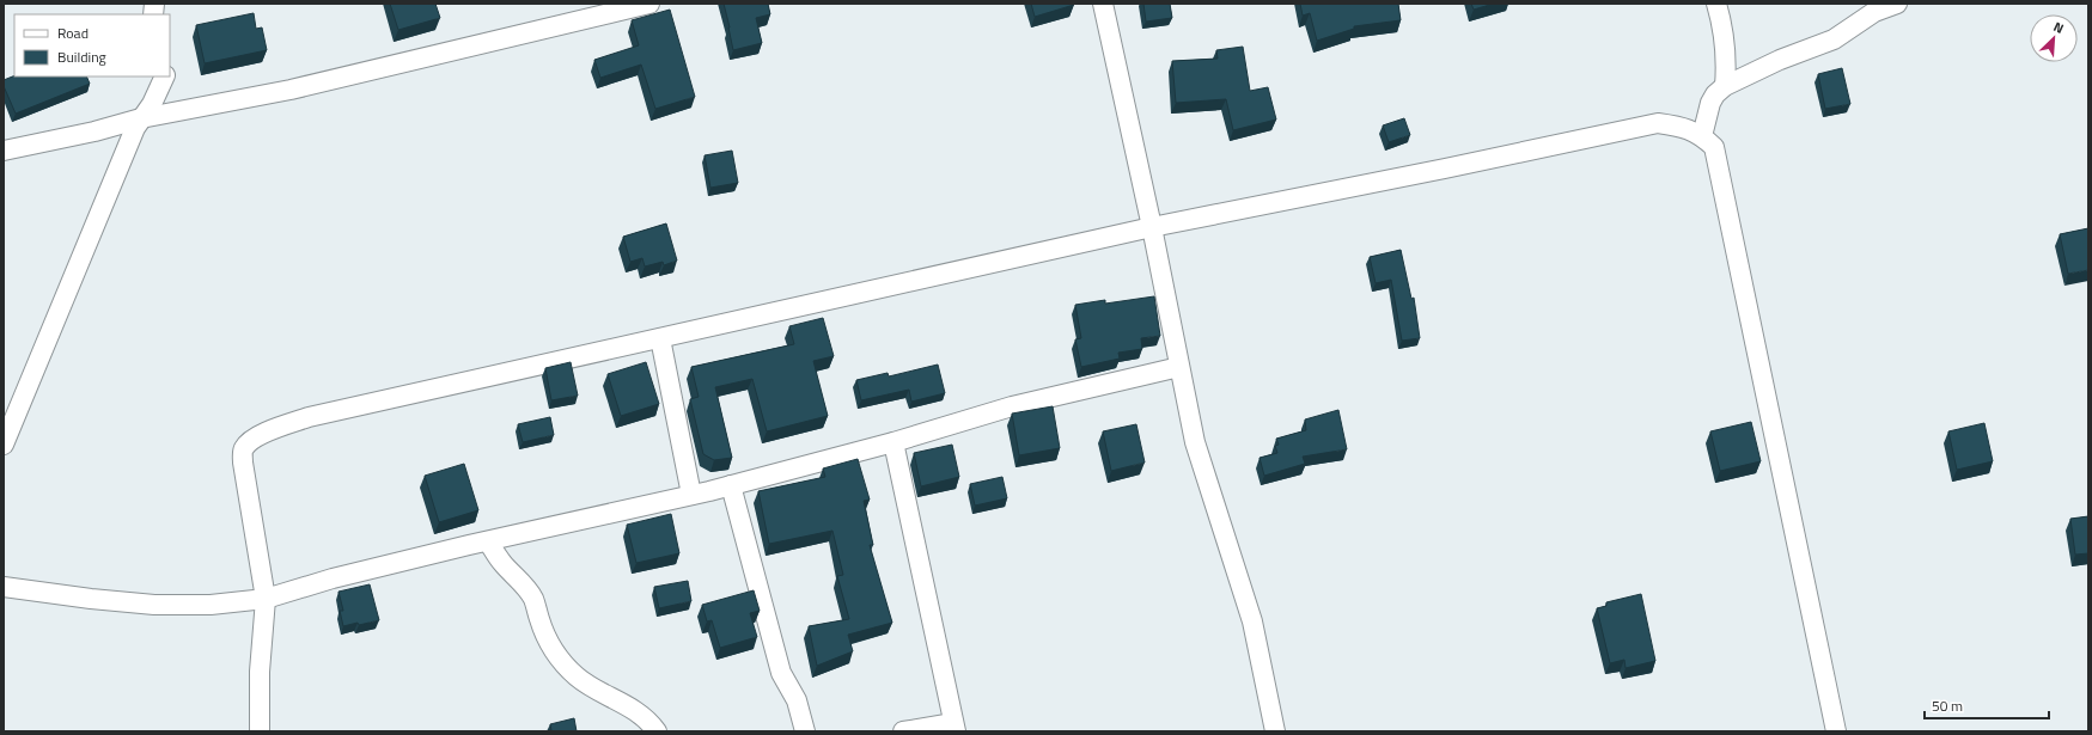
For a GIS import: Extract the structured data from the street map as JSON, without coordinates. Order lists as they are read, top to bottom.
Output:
{
  "legend": ["Road", "Building"],
  "scale_bar": "50 m",
  "north": "top right"
}
